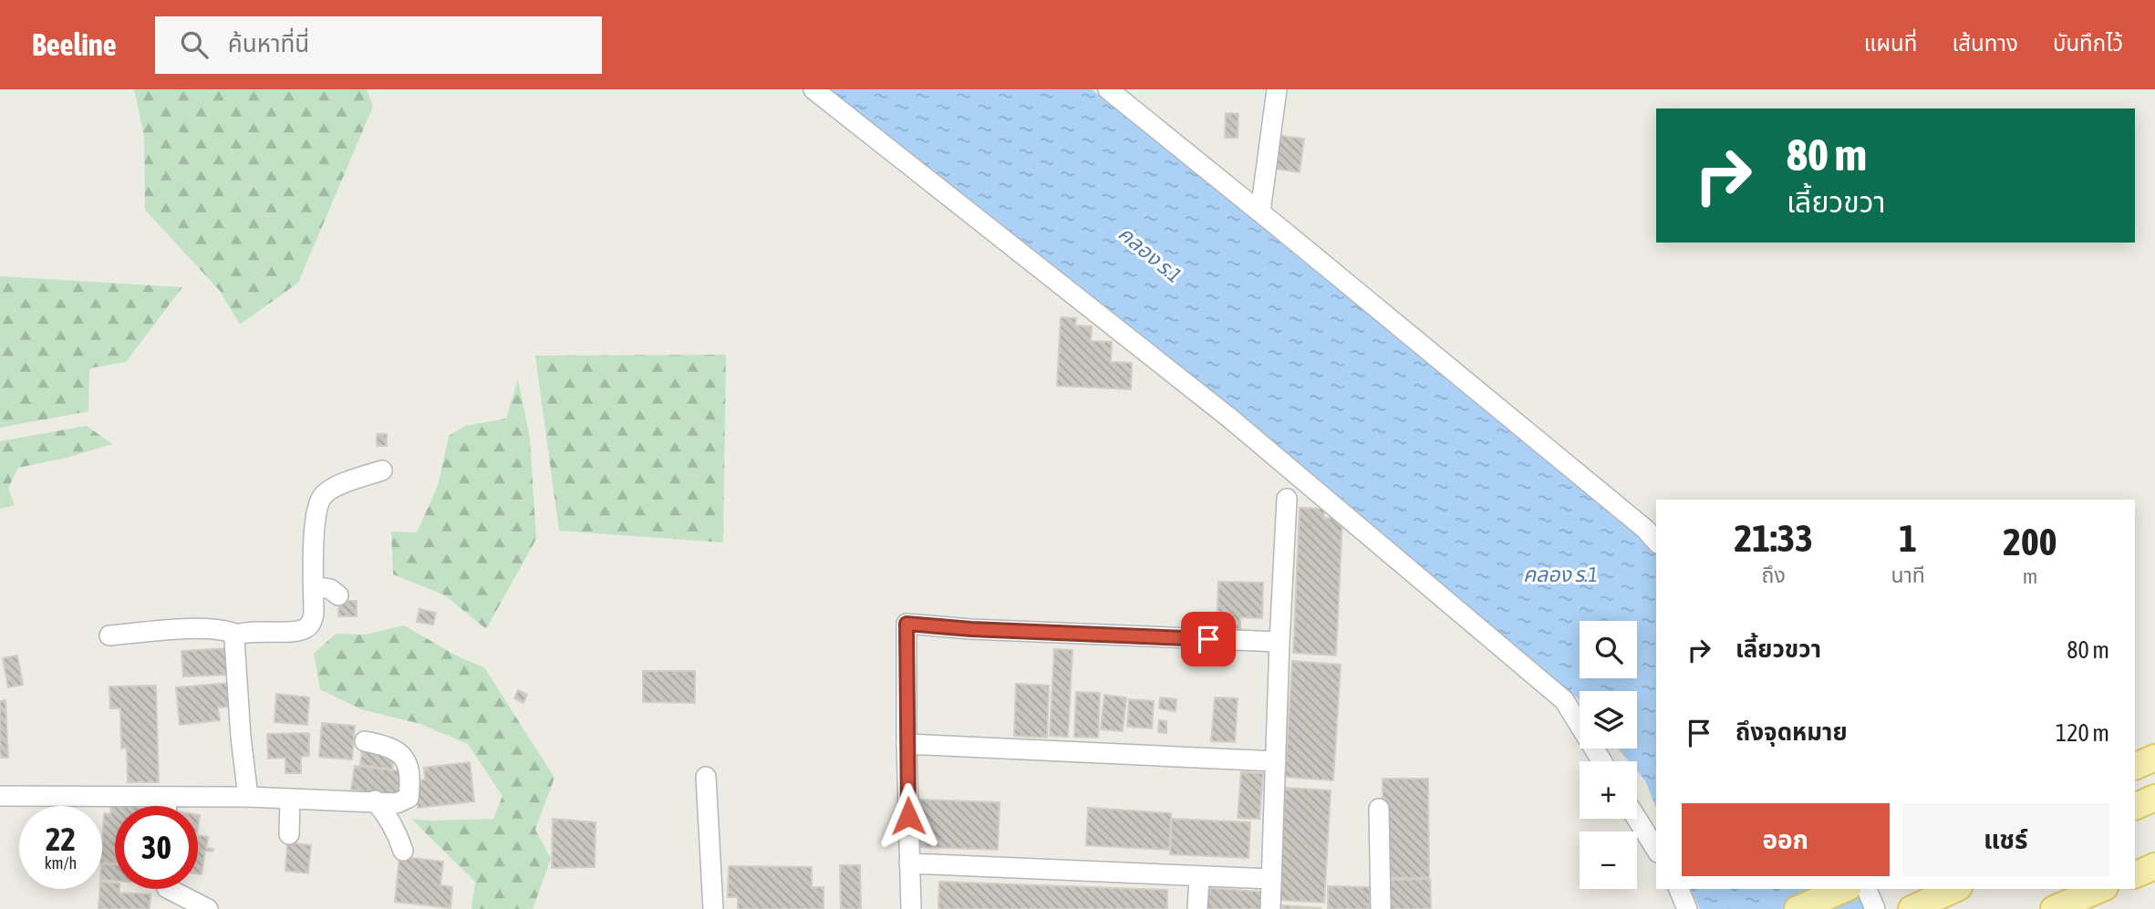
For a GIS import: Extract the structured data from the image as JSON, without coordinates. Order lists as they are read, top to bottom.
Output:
{
  "water": ["คลอง ร.1"],
  "page": {
    "header": "Beeline",
    "search": "ค้นหาที่นี่",
    "nav": ["แผนที่", "เส้นทาง", "บันทึกไว้"],
    "turn": ["80 m", "เลี้ยวขวา"],
    "eta": [
      "21:33",
      "ถึง",
      "1",
      "นาที",
      "200",
      "m"
    ],
    "list": [
      {
        "name": "เลี้ยวขวา",
        "value": "80 m"
      },
      {
        "name": "ถึงจุดหมาย",
        "value": "120 m"
      }
    ],
    "map_buttons": ["+", "−"],
    "buttons": ["ออก", "แชร์"],
    "speed": "22 km/h",
    "limit": "30"
  }
}
